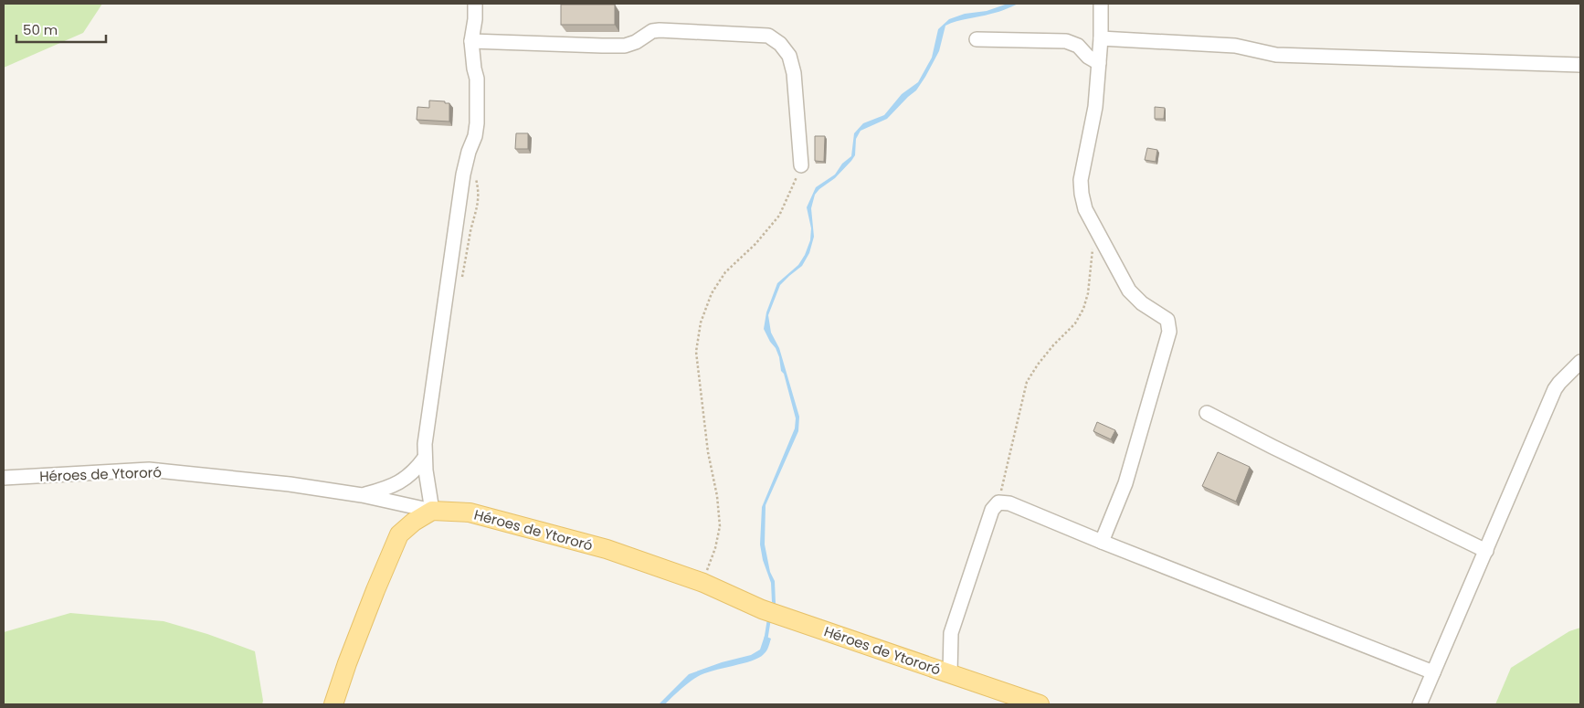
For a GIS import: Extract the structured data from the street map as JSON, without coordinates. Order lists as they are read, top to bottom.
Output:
{
  "streets": {
    "main road": ["Héroes de Ytororó"]
  },
  "scale_bar": "50 m"
}
